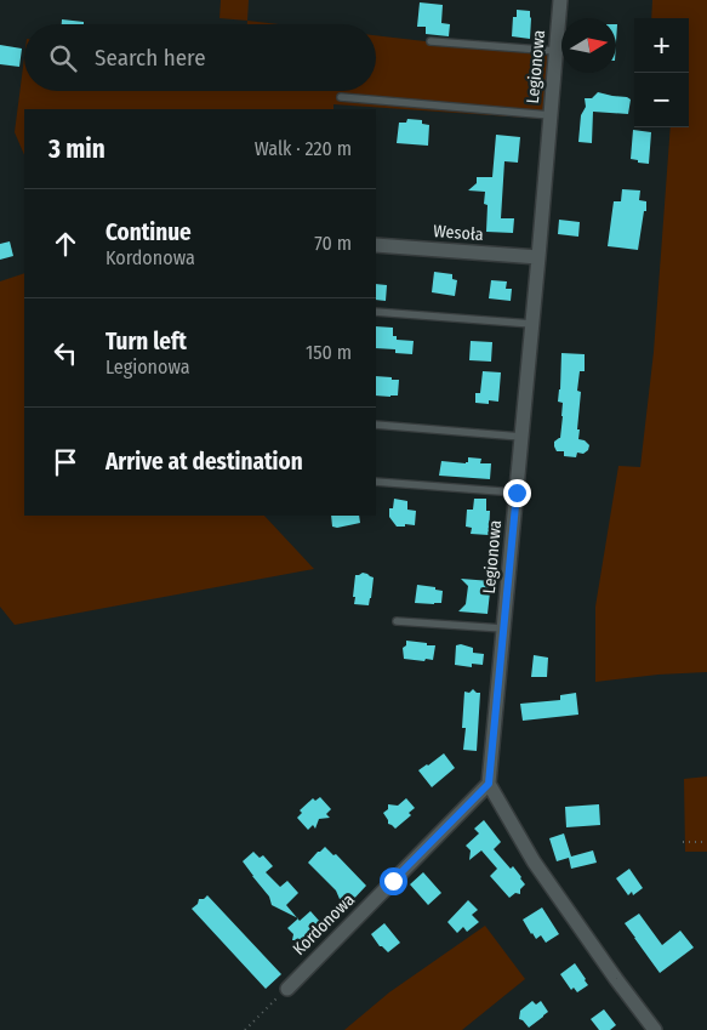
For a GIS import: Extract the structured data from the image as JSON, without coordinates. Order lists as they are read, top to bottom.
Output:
{
  "streets": {
    "street": ["Legionowa", "Wesoła", "Kordonowa"]
  },
  "crossings": [
    ["Legionowa", "Wesoła"],
    ["Legionowa", "Kordonowa"]
  ],
  "north": "right",
  "page": {
    "map_buttons": ["+", "−"],
    "search": "Search here",
    "heading": ["3 min", "Walk · 220 m"],
    "list": [
      ["Continue", "Kordonowa", "70 m"],
      ["Turn left", "Legionowa", "150 m"],
      "Arrive at destination"
    ]
  }
}
